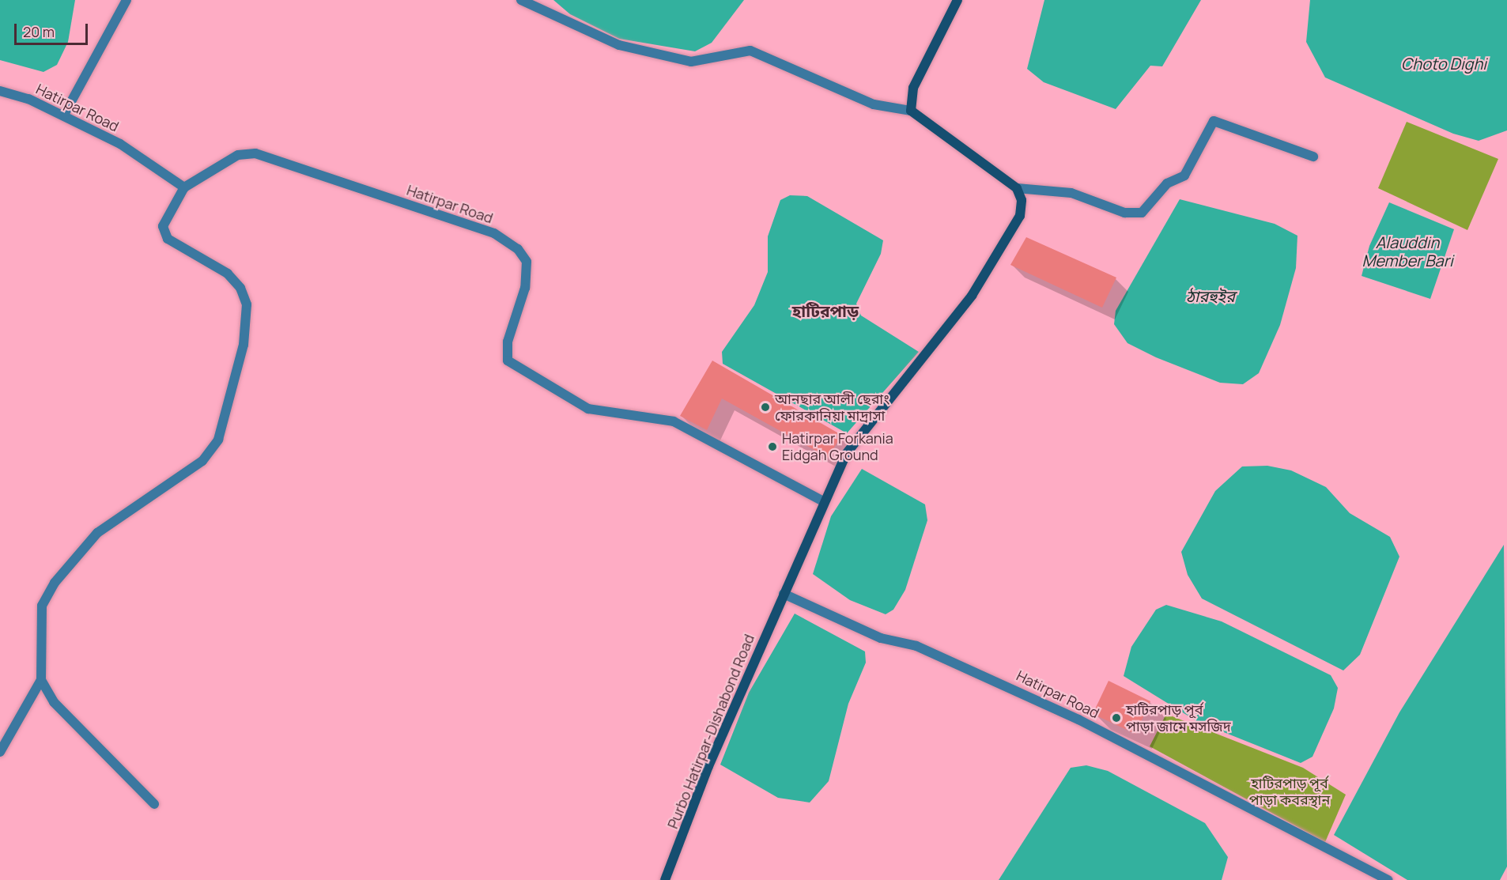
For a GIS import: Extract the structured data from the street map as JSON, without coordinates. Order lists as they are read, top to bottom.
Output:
{
  "streets": {
    "street": ["Hatirpar Road", "Purbo Hatirpar-Dishabond Road"]
  },
  "crossings": [
    ["Hatirpar Road", "Purbo Hatirpar-Dishabond Road"]
  ],
  "districts": ["হাটিরপাড়"],
  "water": ["Choto Dighi", "Alauddin Member Bari", "ঠারহুইর"],
  "parks": ["হাটিরপাড় পূর্ব পাড়া কবরস্থান"],
  "places": ["আনছার আলী ছেরাং ফোরকানিয়া মাদ্রাসা", "Hatirpar Forkania Eidgah Ground", "হাটিরপাড় পূর্ব পাড়া জামে মসজিদ"],
  "scale_bar": "20 m"
}
